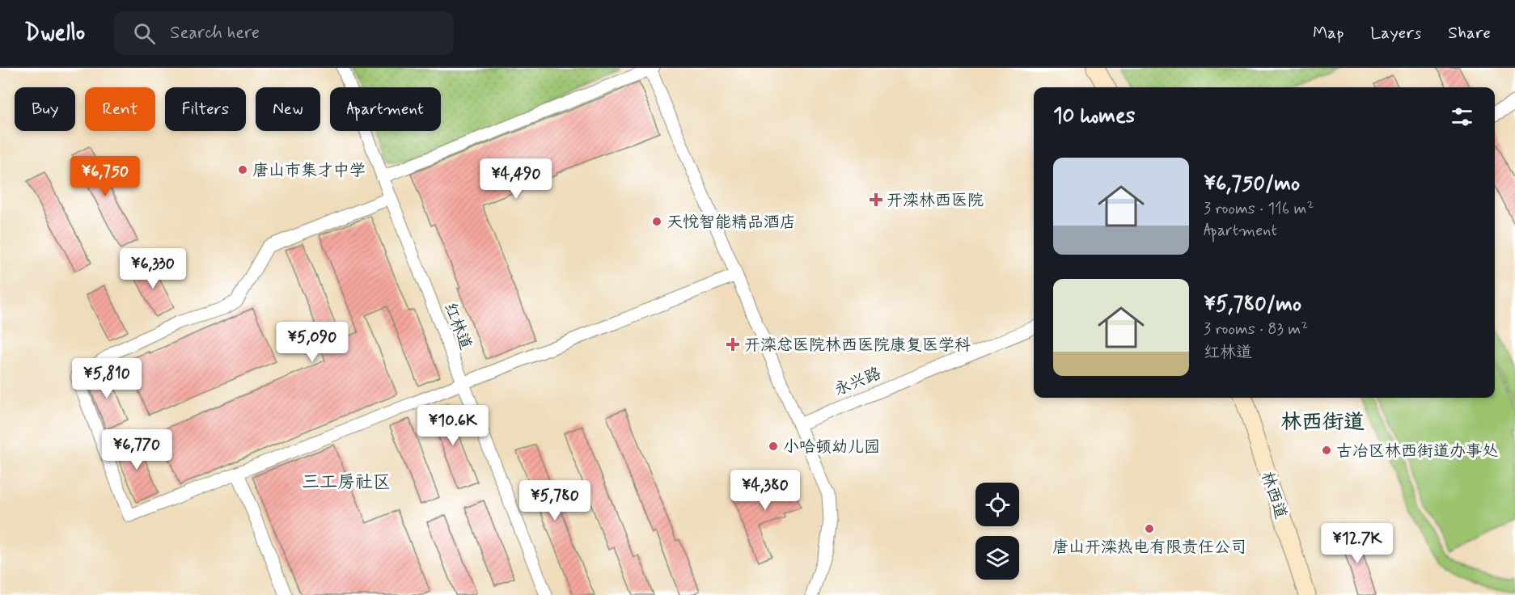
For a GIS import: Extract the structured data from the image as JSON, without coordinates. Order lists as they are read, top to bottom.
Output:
{
  "streets": {
    "main road": ["林西道"],
    "street": ["红林道", "永兴路"]
  },
  "districts": ["林西街道", "三工房社区"],
  "places": {
    "other": [
      "唐山市集才中学",
      "天悦智能精品酒店",
      "小哈顿幼儿园",
      "古冶区林西街道办事处",
      "唐山开滦热电有限责任公司"
    ],
    "health": ["开滦林西医院", "开滦总医院林西医院康复医学科"]
  },
  "page": {
    "header": "Dwello",
    "search": "Search here",
    "nav": ["Map", "Layers", "Share"],
    "chip": [
      "Buy",
      "Rent",
      "Filters",
      "New",
      "Apartment"
    ],
    "heading": "10 homes",
    "list": [
      {
        "name": "¥6,750/mo",
        "note": "3 rooms · 116 m² · Apartment"
      },
      {
        "name": "¥5,780/mo",
        "note": "3 rooms · 83 m² · 红林道"
      }
    ],
    "price": [
      "¥6,750",
      "¥4,490",
      "¥6,330",
      "¥5,090",
      "¥5,810",
      "¥10.6K",
      "¥6,770",
      "¥4,380",
      "¥5,780",
      "¥12.7K"
    ]
  }
}
